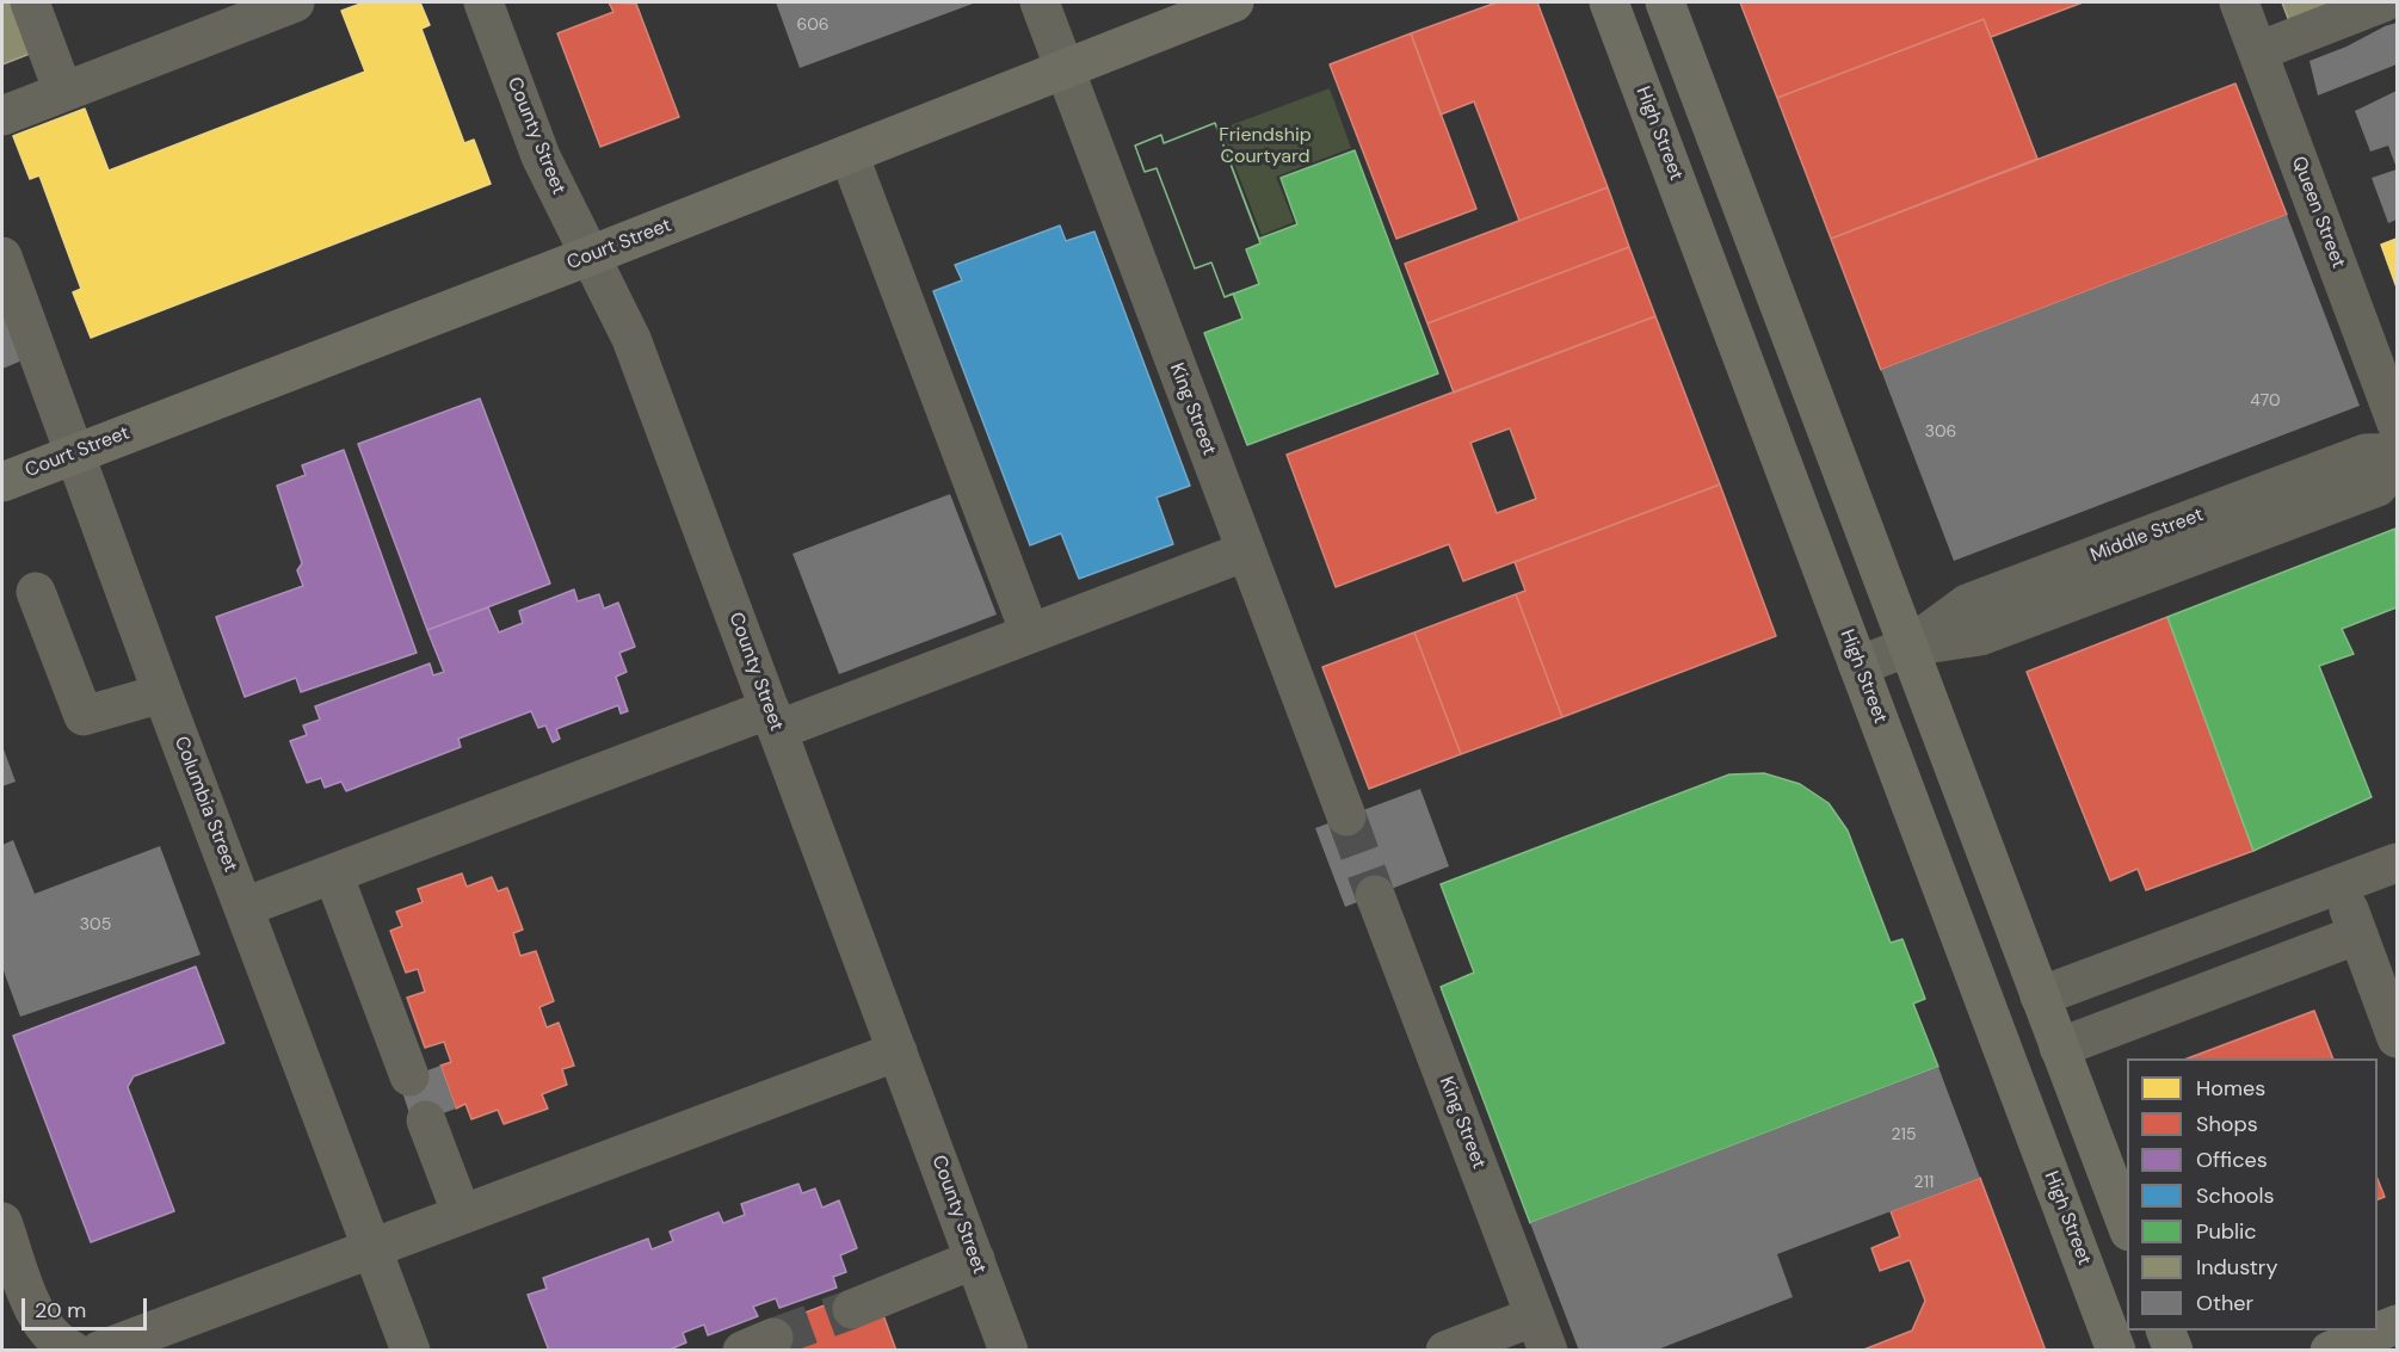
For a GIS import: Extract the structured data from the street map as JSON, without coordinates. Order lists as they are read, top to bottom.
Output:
{
  "streets": {
    "main road": ["High Street", "Court Street"],
    "street": [
      "County Street",
      "Queen Street",
      "King Street",
      "Middle Street",
      "Columbia Street"
    ]
  },
  "crossings": [
    ["High Street", "Middle Street"],
    ["County Street", "Court Street"],
    ["Court Street", "King Street"],
    ["Court Street", "Columbia Street"]
  ],
  "parks": ["Friendship Courtyard"],
  "house_numbers": [
    "606",
    "470",
    "306",
    "305",
    "215",
    "211"
  ],
  "legend": [
    "Homes",
    "Shops",
    "Offices",
    "Schools",
    "Public",
    "Industry",
    "Other"
  ],
  "scale_bar": "20 m"
}
